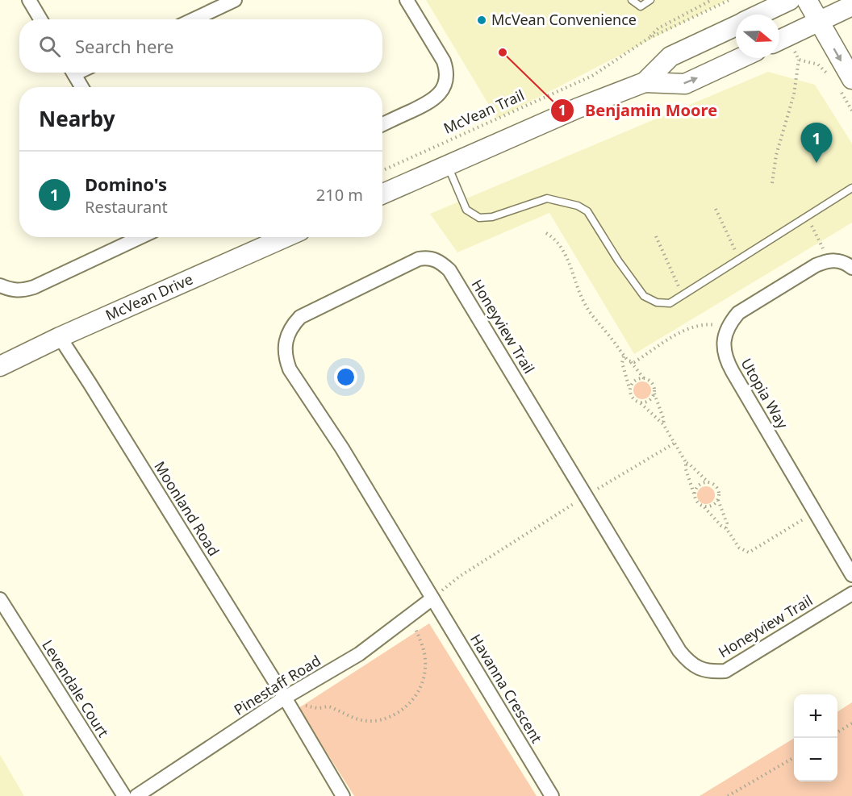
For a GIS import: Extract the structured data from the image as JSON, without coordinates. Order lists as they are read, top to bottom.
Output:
{
  "streets": {
    "main road": ["McVean Drive"],
    "street": [
      "Honeyview Trail",
      "Utopia Way",
      "Moonland Road",
      "Pinestaff Road",
      "Levendale Court",
      "Havanna Crescent"
    ],
    "path": ["McVean Trail"]
  },
  "crossings": [
    ["McVean Drive", "Moonland Road"],
    ["Honeyview Trail", "Pinestaff Road"],
    ["Honeyview Trail", "Havanna Crescent"],
    ["Moonland Road", "Pinestaff Road"],
    ["Pinestaff Road", "Havanna Crescent"]
  ],
  "places": ["McVean Convenience", "Benjamin Moore"],
  "north": "right",
  "page": {
    "search": "Search here",
    "heading": "Nearby",
    "pins": "1",
    "list": [
      {
        "mark": "1",
        "name": "Domino's",
        "note": "Restaurant",
        "value": "210 m"
      }
    ],
    "map_buttons": ["+", "−"]
  }
}
